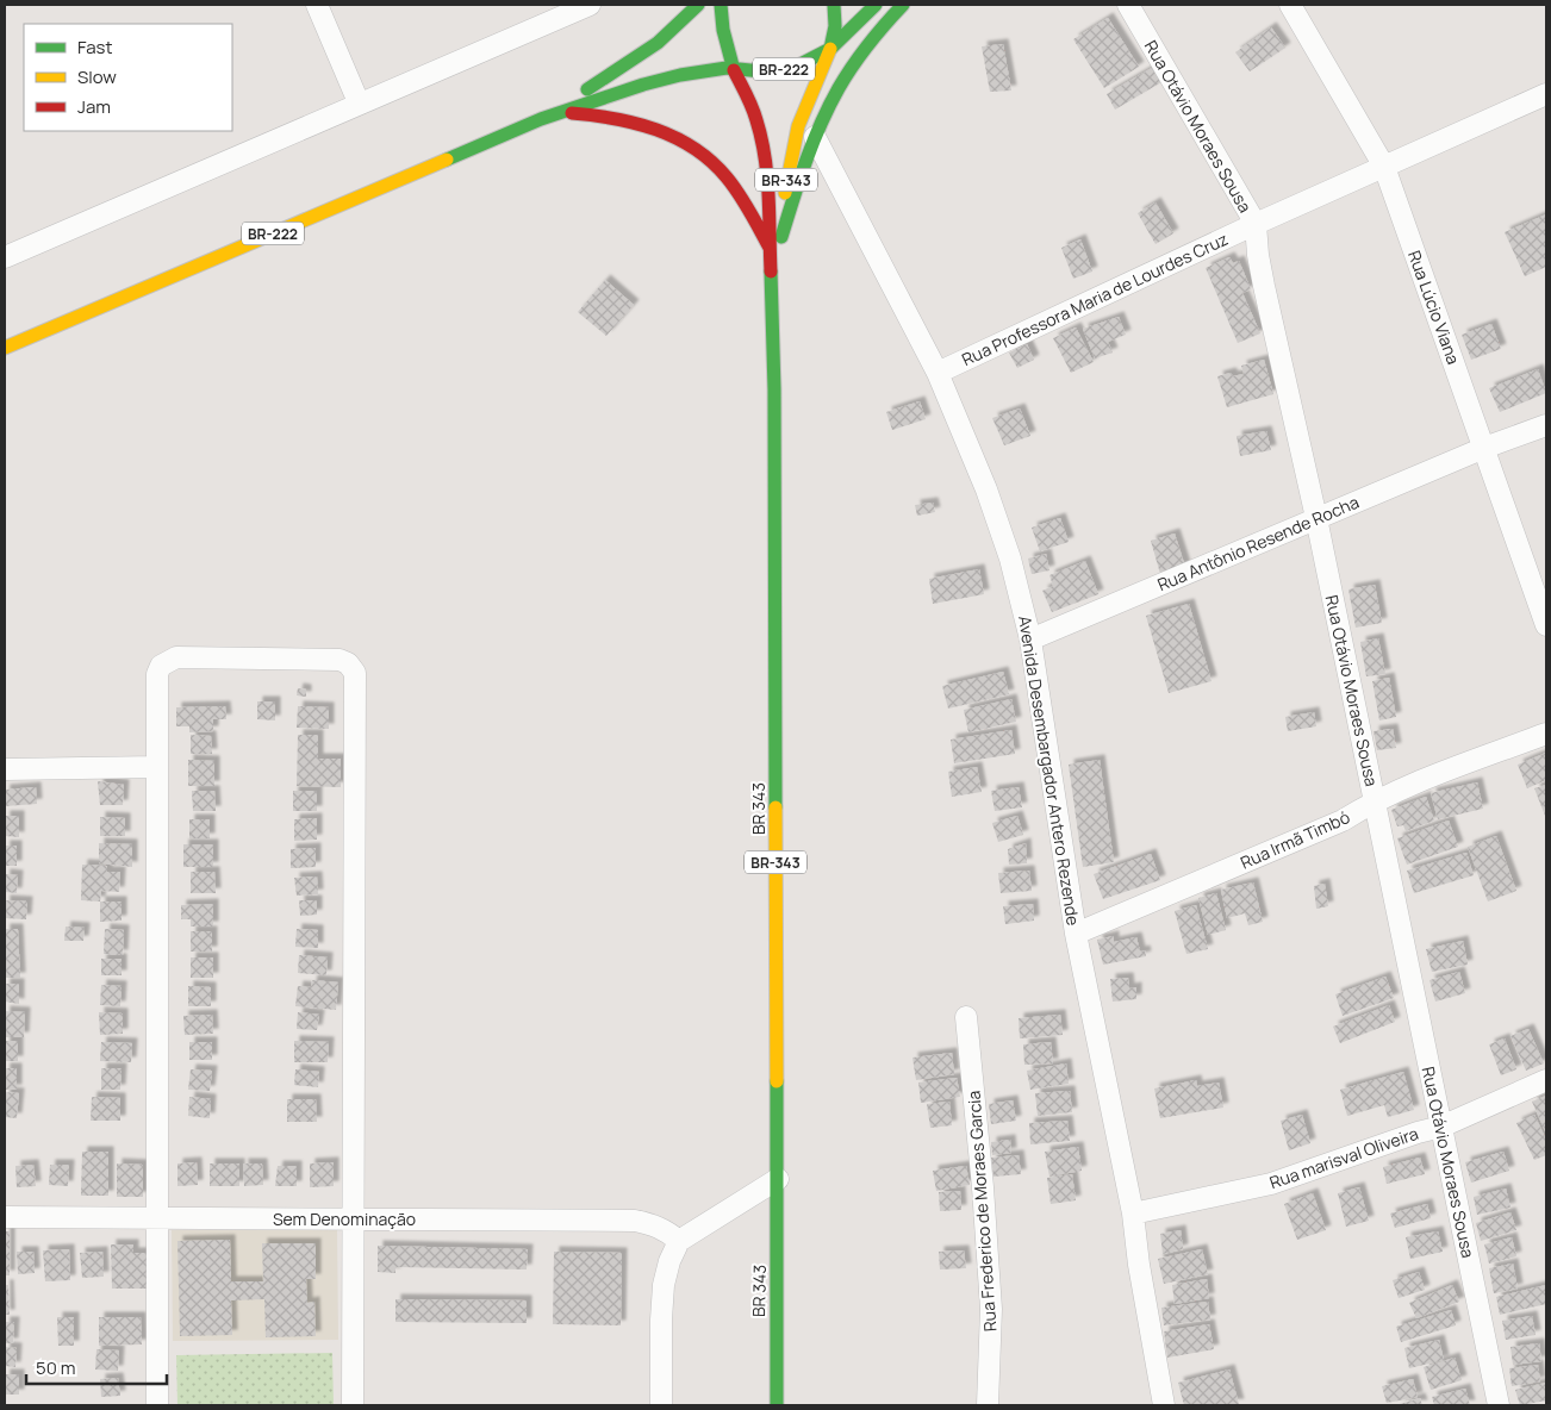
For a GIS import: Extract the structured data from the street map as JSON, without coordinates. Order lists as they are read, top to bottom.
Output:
{
  "streets": {
    "main road": ["BR-222", "BR-343", "BR 343"],
    "street": [
      "Rua Otávio Moraes Sousa",
      "Rua Professora Maria de Lourdes Cruz",
      "Rua Lúcio Viana",
      "Rua Antônio Resende Rocha",
      "Avenida Desembargador Antero Rezende",
      "Rua Irmã Timbó",
      "Rua marisval Oliveira",
      "Rua Frederico de Moraes Garcia",
      "Sem Denominação"
    ]
  },
  "crossings": [
    ["BR-222", "BR-343"],
    ["Rua Otávio Moraes Sousa", "Rua Professora Maria de Lourdes Cruz"],
    ["Rua Otávio Moraes Sousa", "Rua Antônio Resende Rocha"],
    ["Rua Otávio Moraes Sousa", "Rua Irmã Timbó"],
    ["Rua Otávio Moraes Sousa", "Rua marisval Oliveira"],
    ["BR-343", "BR 343"],
    ["Rua Professora Maria de Lourdes Cruz", "Rua Lúcio Viana"],
    ["Rua Professora Maria de Lourdes Cruz", "Avenida Desembargador Antero Rezende"],
    ["Rua Lúcio Viana", "Rua Antônio Resende Rocha"],
    ["Rua Antônio Resende Rocha", "Avenida Desembargador Antero Rezende"],
    ["Avenida Desembargador Antero Rezende", "Rua Irmã Timbó"],
    ["Avenida Desembargador Antero Rezende", "Rua marisval Oliveira"]
  ],
  "legend": ["Fast", "Slow", "Jam"],
  "scale_bar": "50 m"
}
